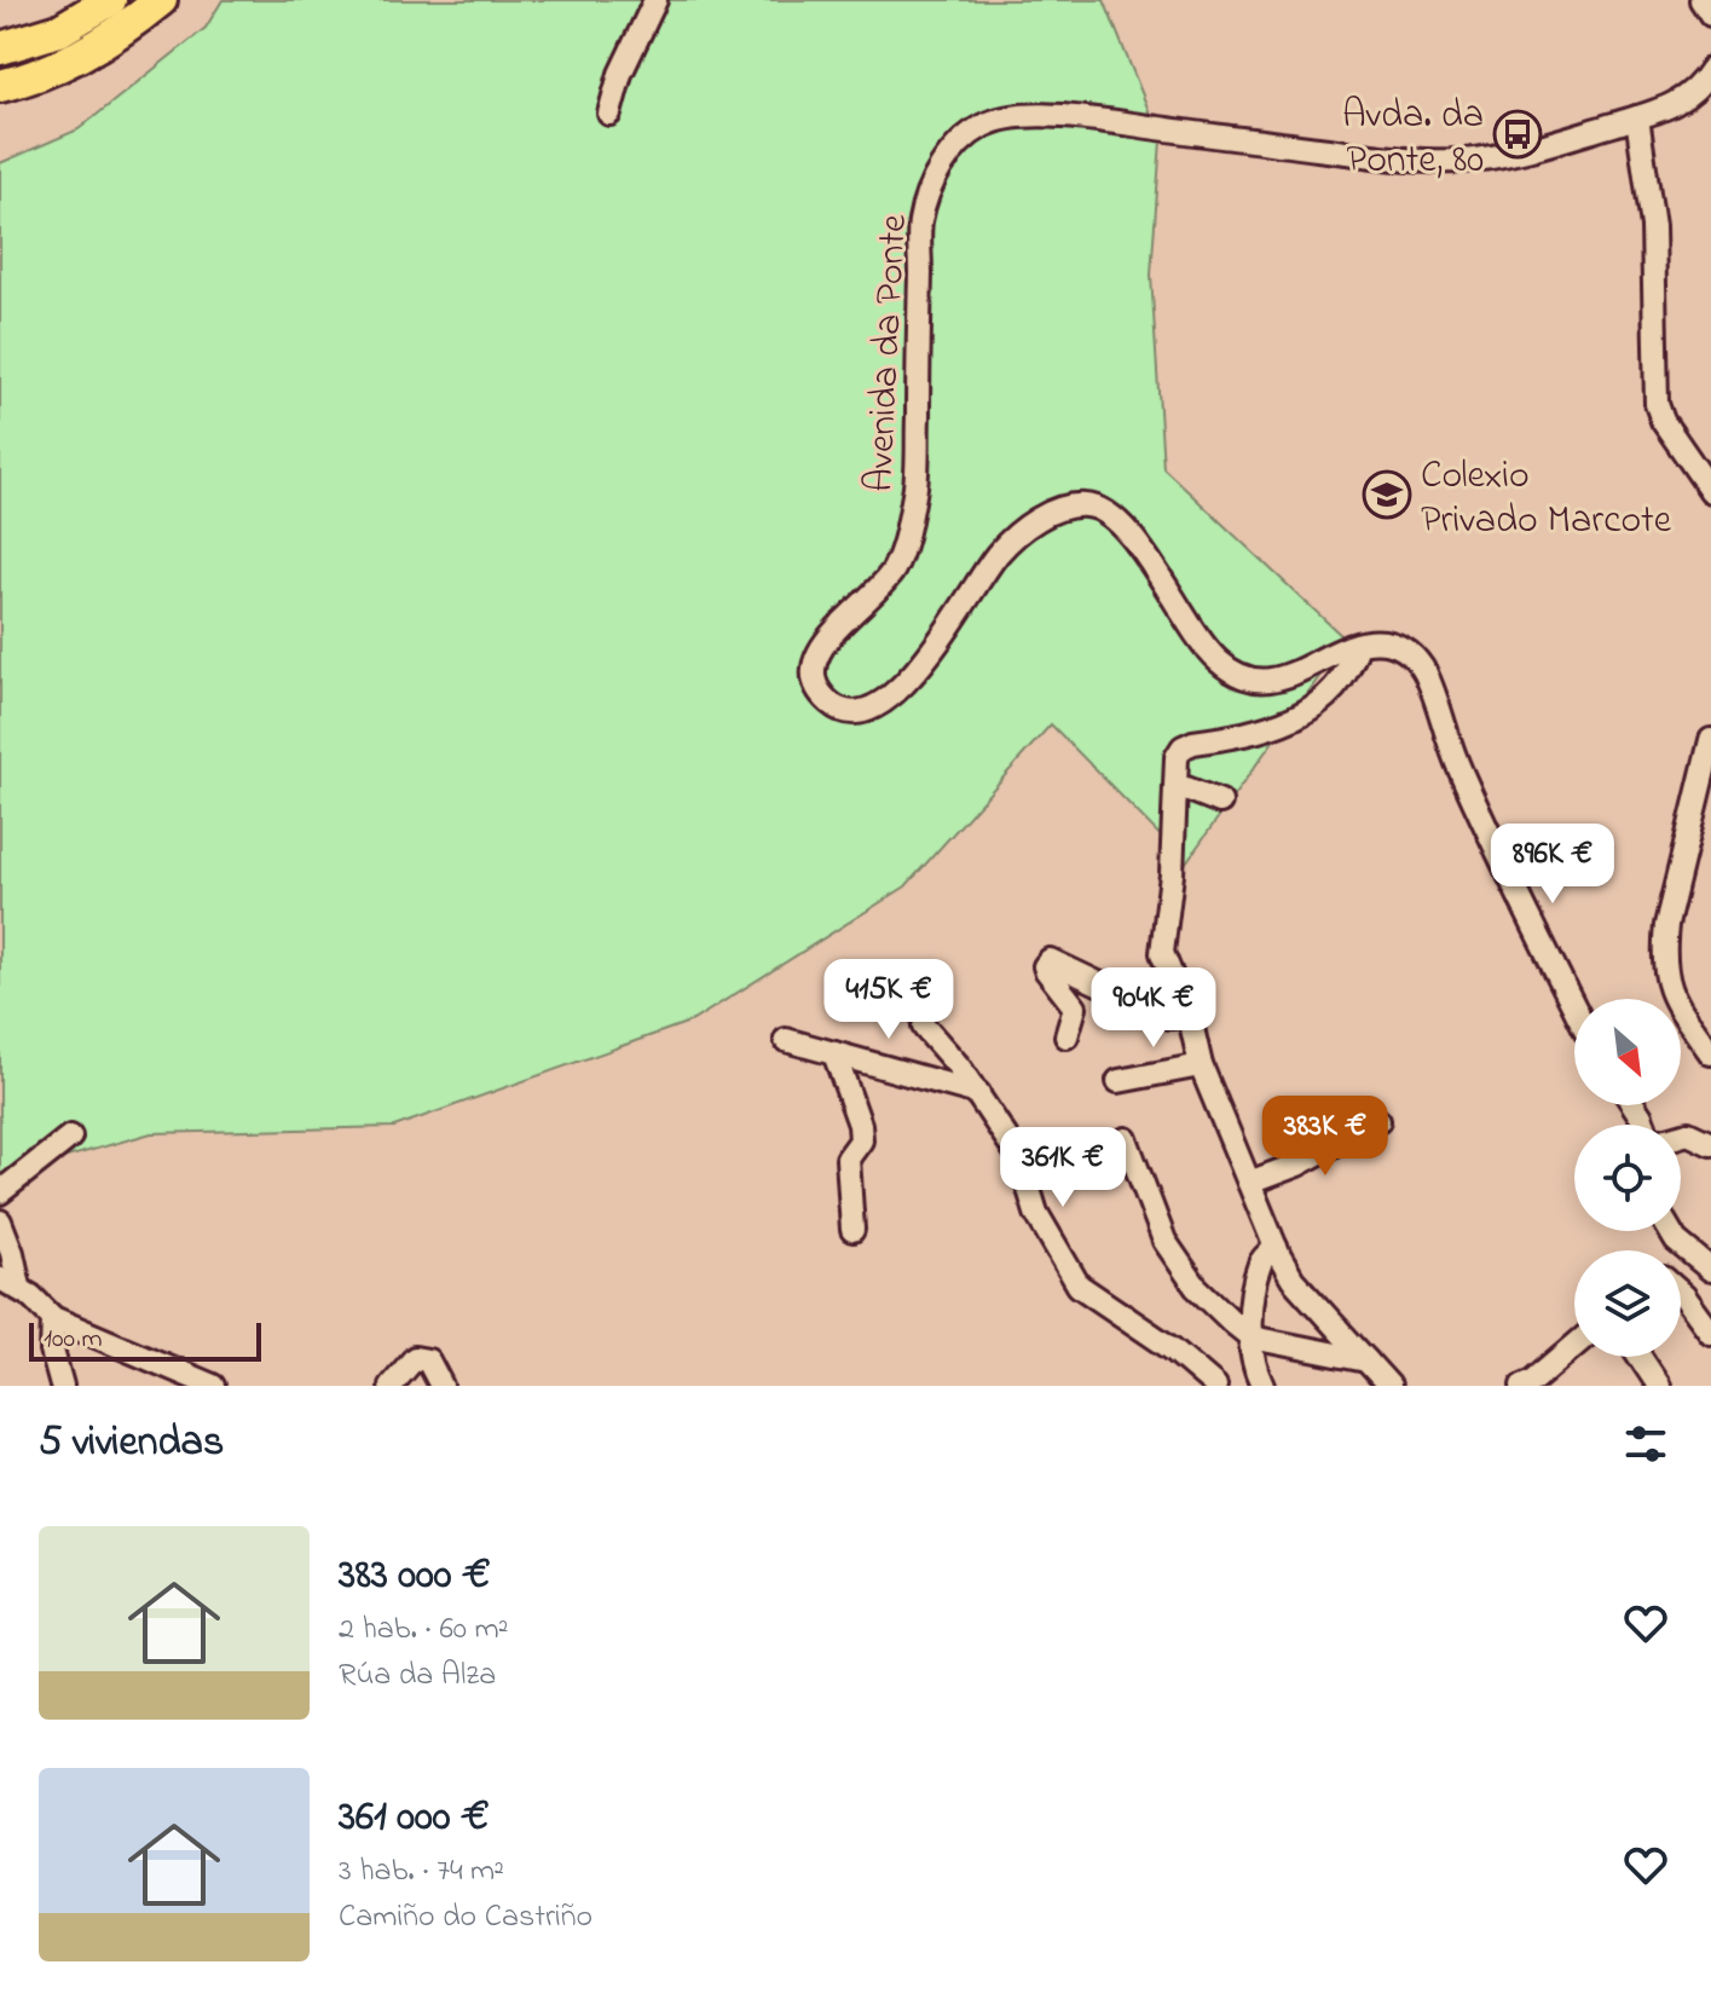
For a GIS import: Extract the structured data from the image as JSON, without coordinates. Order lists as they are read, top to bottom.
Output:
{
  "streets": {
    "street": ["Avenida da Ponte"]
  },
  "places": {
    "bus stop": ["Avda. da Ponte, 80"],
    "school or university": ["Colexio Privado Marcote"]
  },
  "scale_bar": "100 m",
  "north": "bottom right",
  "page": {
    "price": [
      "896K €",
      "415K €",
      "904K €",
      "383K €",
      "361K €"
    ],
    "scale": "100 m",
    "heading": "5 viviendas",
    "list": [
      {
        "name": "383 000 €",
        "note": "2 hab. · 60 m² · Rúa da Alza"
      },
      {
        "name": "361 000 €",
        "note": "3 hab. · 74 m² · Camiño do Castriño"
      }
    ]
  }
}
